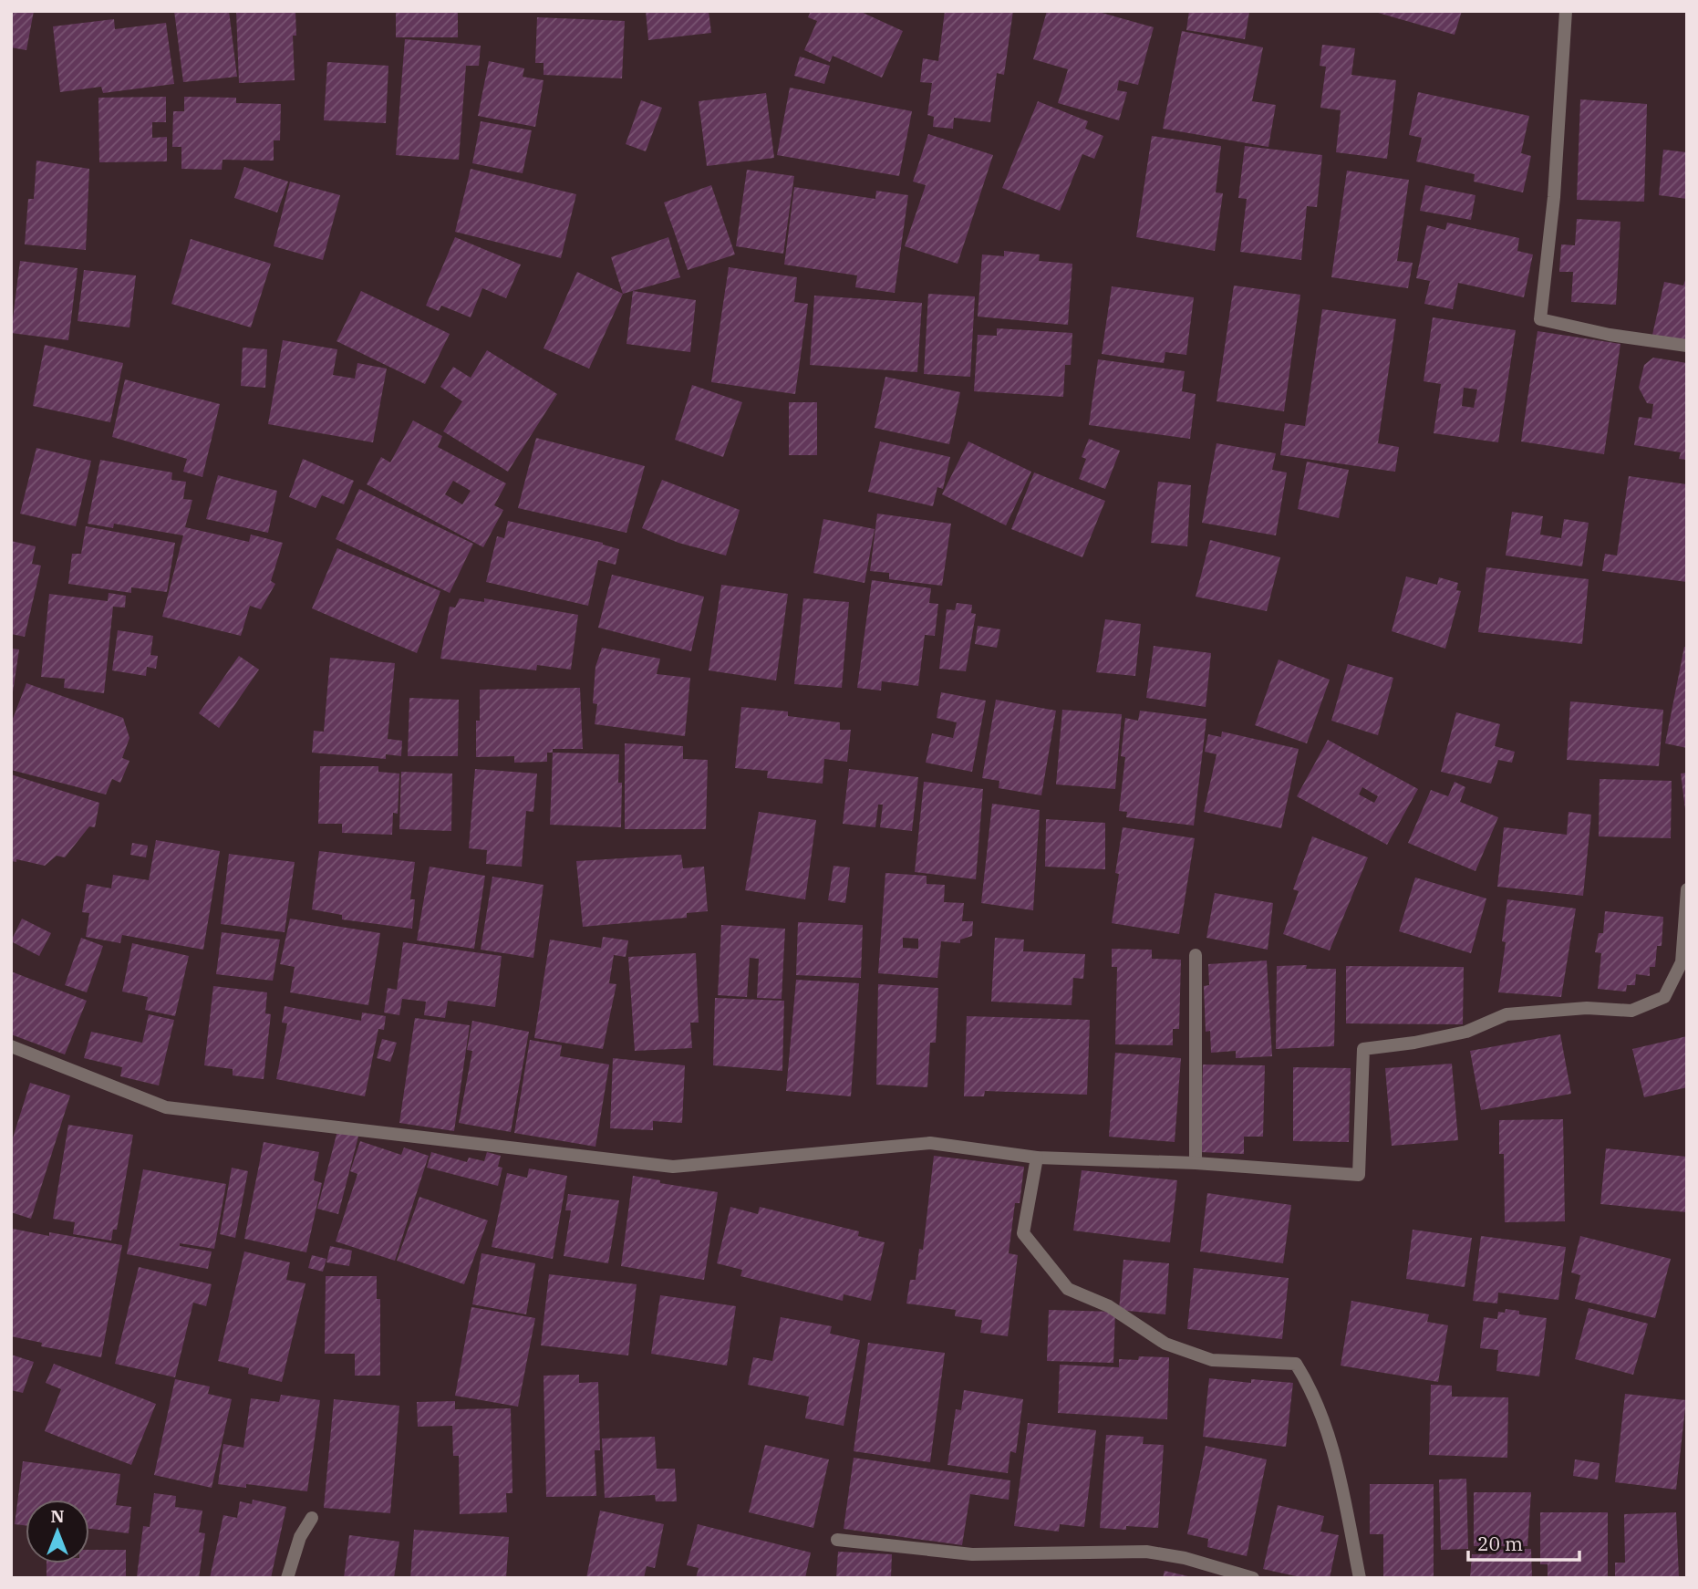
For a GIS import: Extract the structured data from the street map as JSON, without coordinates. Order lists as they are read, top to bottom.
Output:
{
  "scale_bar": "20 m",
  "north": "top"
}
